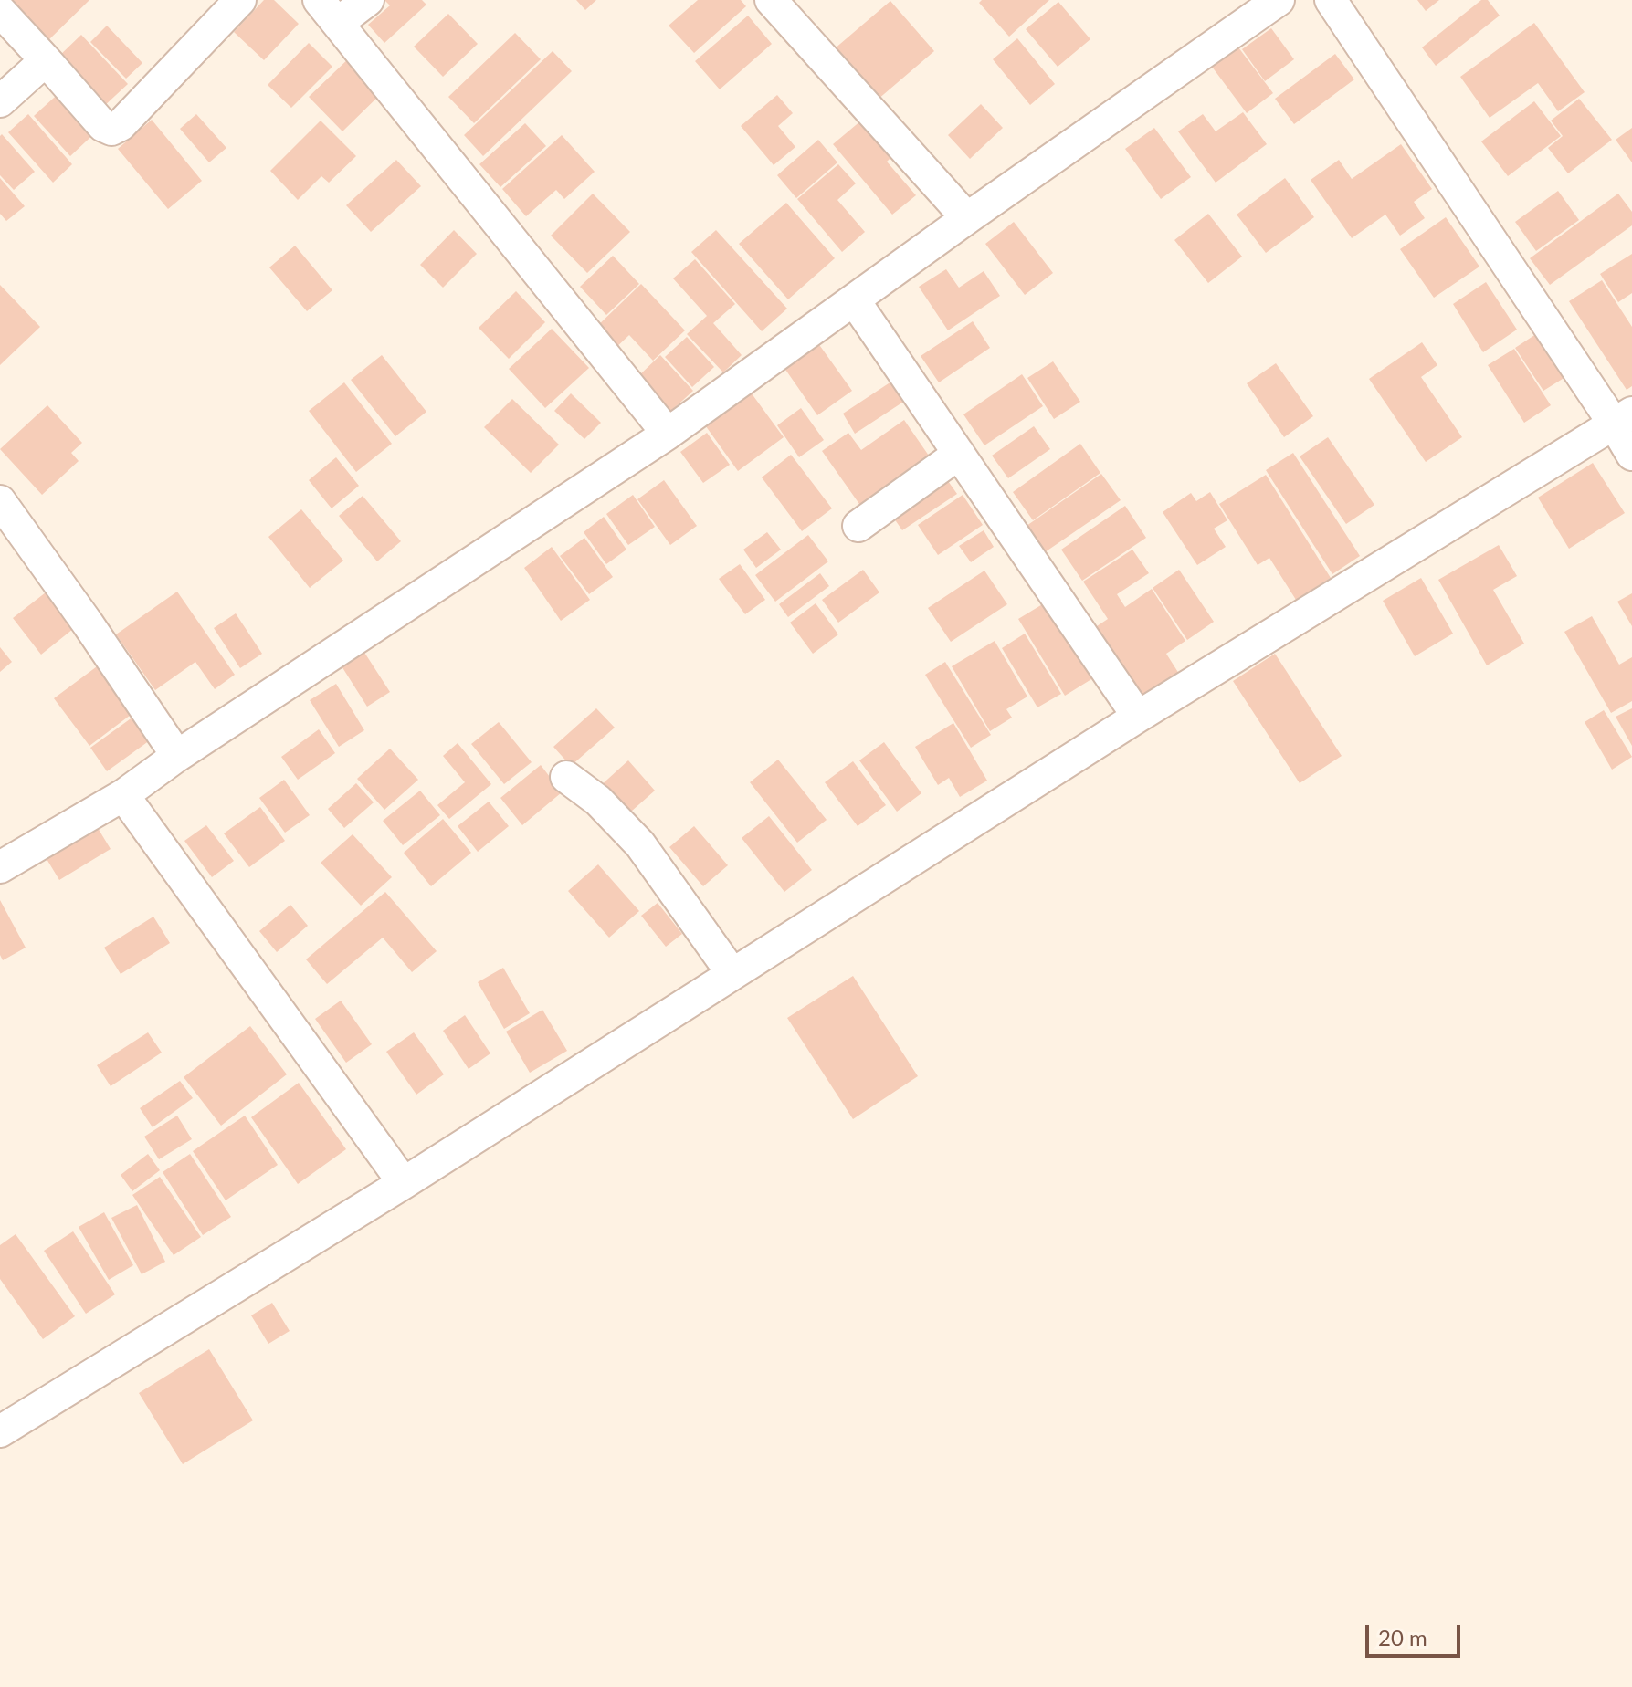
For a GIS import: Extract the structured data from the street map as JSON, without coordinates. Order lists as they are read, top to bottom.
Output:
{
  "scale_bar": "20 m"
}
